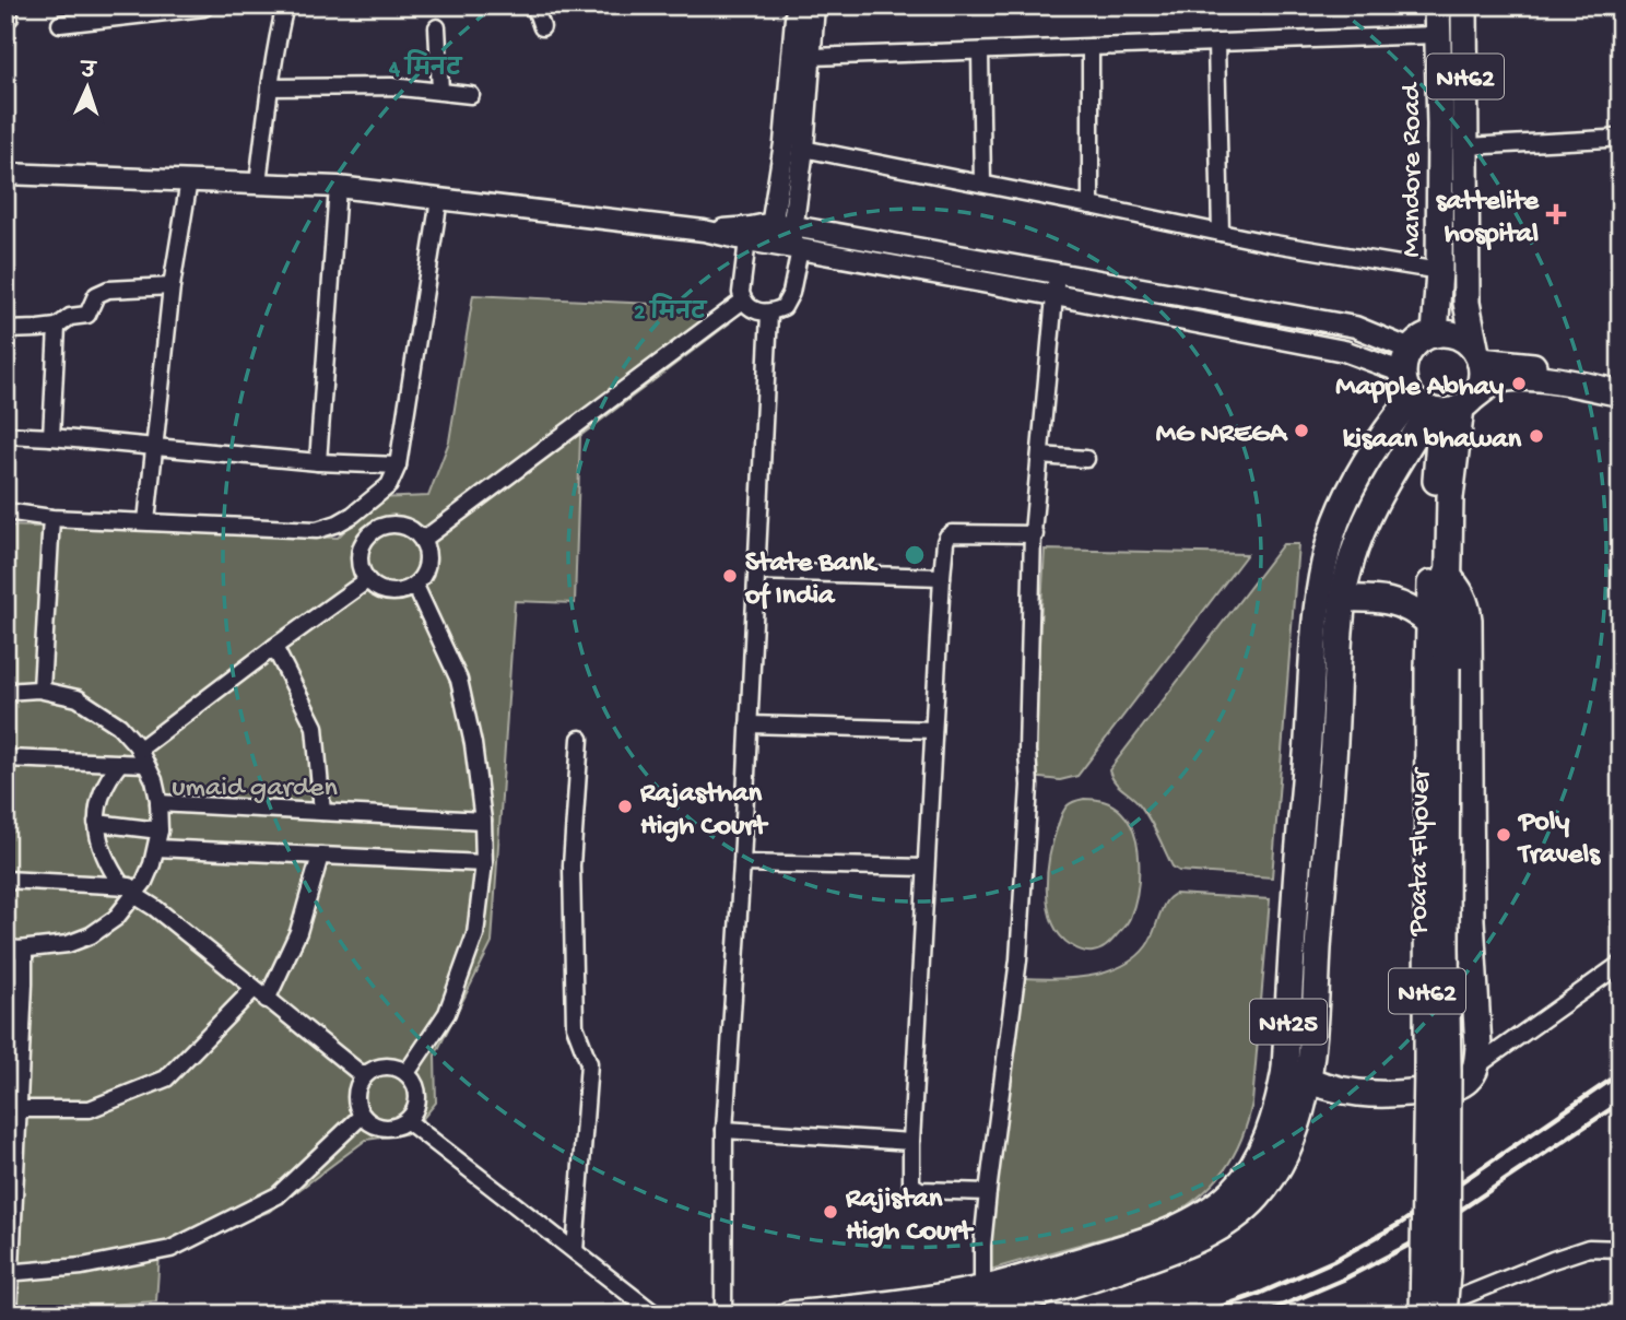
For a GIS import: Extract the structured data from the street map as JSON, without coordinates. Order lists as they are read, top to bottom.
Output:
{
  "streets": {
    "main road": [
      "NH62",
      "Mandore Road",
      "Poata Flyover",
      "NH25"
    ]
  },
  "crossings": [
    ["NH62", "Mandore Road"],
    ["NH62", "Poata Flyover"],
    ["NH62", "NH25"],
    ["Mandore Road", "NH25"]
  ],
  "parks": ["umaid garden"],
  "places": {
    "health": ["sattelite hospital"],
    "other": [
      "Mapple Abhay",
      "MG NREGA",
      "kisaan bhawan",
      "State Bank of India",
      "Rajasthan High Court",
      "Poly Travels",
      "Rajistan High Court"
    ]
  },
  "north": "top",
  "rings": ["4 मिनट", "2 मिनट"]
}
